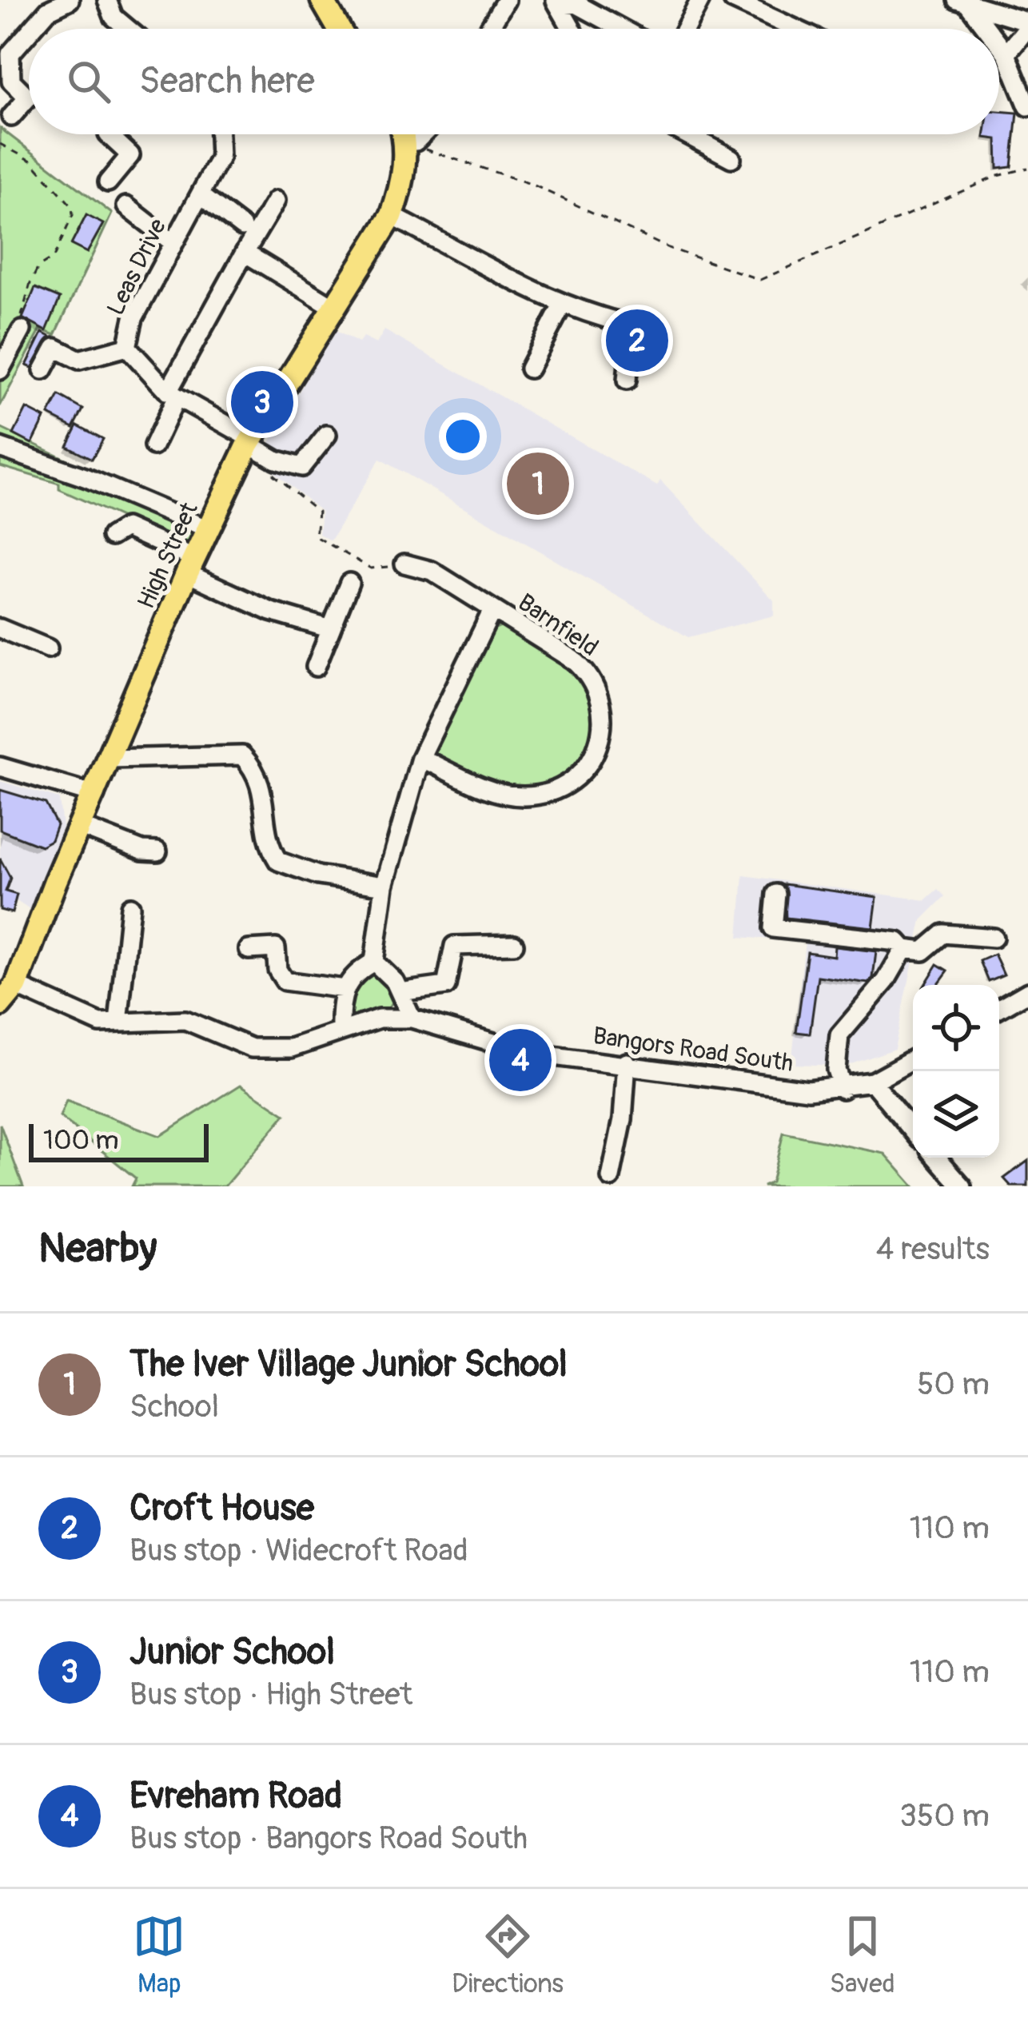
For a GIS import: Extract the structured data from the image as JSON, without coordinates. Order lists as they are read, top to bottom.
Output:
{
  "streets": {
    "main road": ["High Street"],
    "street": ["Leas Drive", "Barnfield", "Bangors Road South"]
  },
  "crossings": [
    ["Leas Drive", "High Street"],
    ["High Street", "Bangors Road South"]
  ],
  "scale_bar": "100 m",
  "page": {
    "search": "Search here",
    "pins": [
      "2",
      "3",
      "1",
      "4"
    ],
    "scale": "100 m",
    "heading": ["Nearby", "4 results"],
    "list": [
      {
        "mark": "1",
        "name": "The Iver Village Junior School",
        "note": "School",
        "value": "50 m"
      },
      {
        "mark": "2",
        "name": "Croft House",
        "note": "Bus stop · Widecroft Road",
        "value": "110 m"
      },
      {
        "mark": "3",
        "name": "Junior School",
        "note": "Bus stop · High Street",
        "value": "110 m"
      },
      {
        "mark": "4",
        "name": "Evreham Road",
        "note": "Bus stop · Bangors Road South",
        "value": "350 m"
      }
    ],
    "nav": ["Map", "Directions", "Saved"]
  }
}
